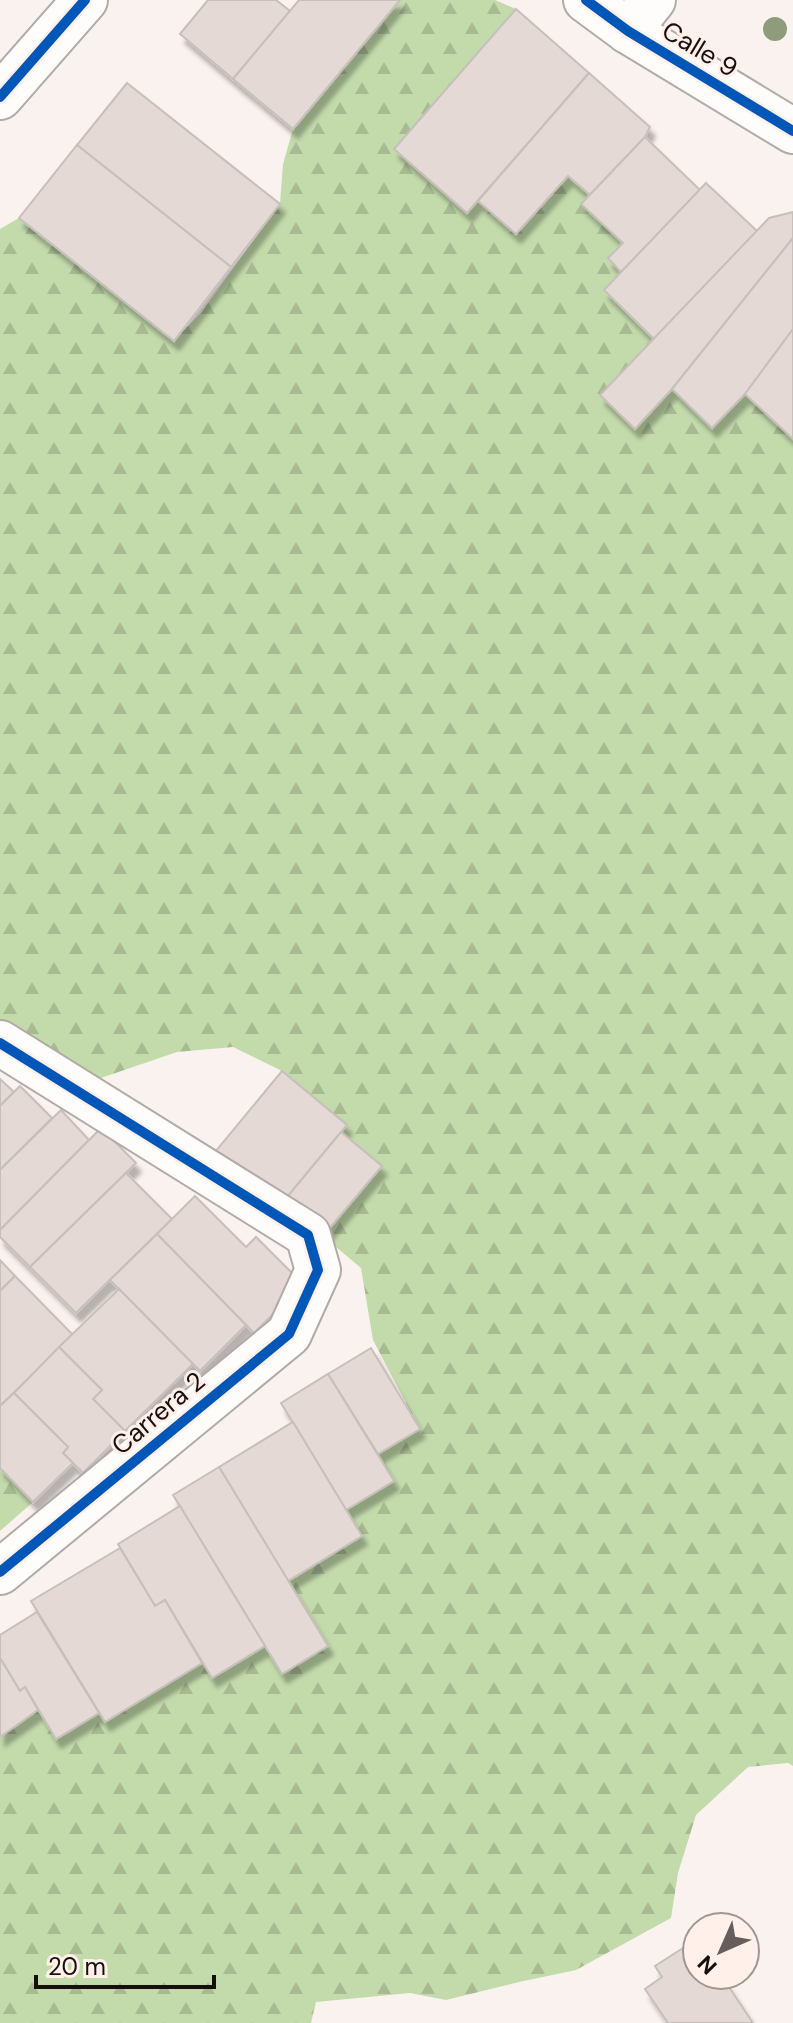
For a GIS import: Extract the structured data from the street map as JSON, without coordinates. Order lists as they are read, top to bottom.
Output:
{
  "streets": {
    "street": ["Calle 9", "Carrera 2"]
  },
  "scale_bar": "20 m",
  "north": "bottom left"
}
